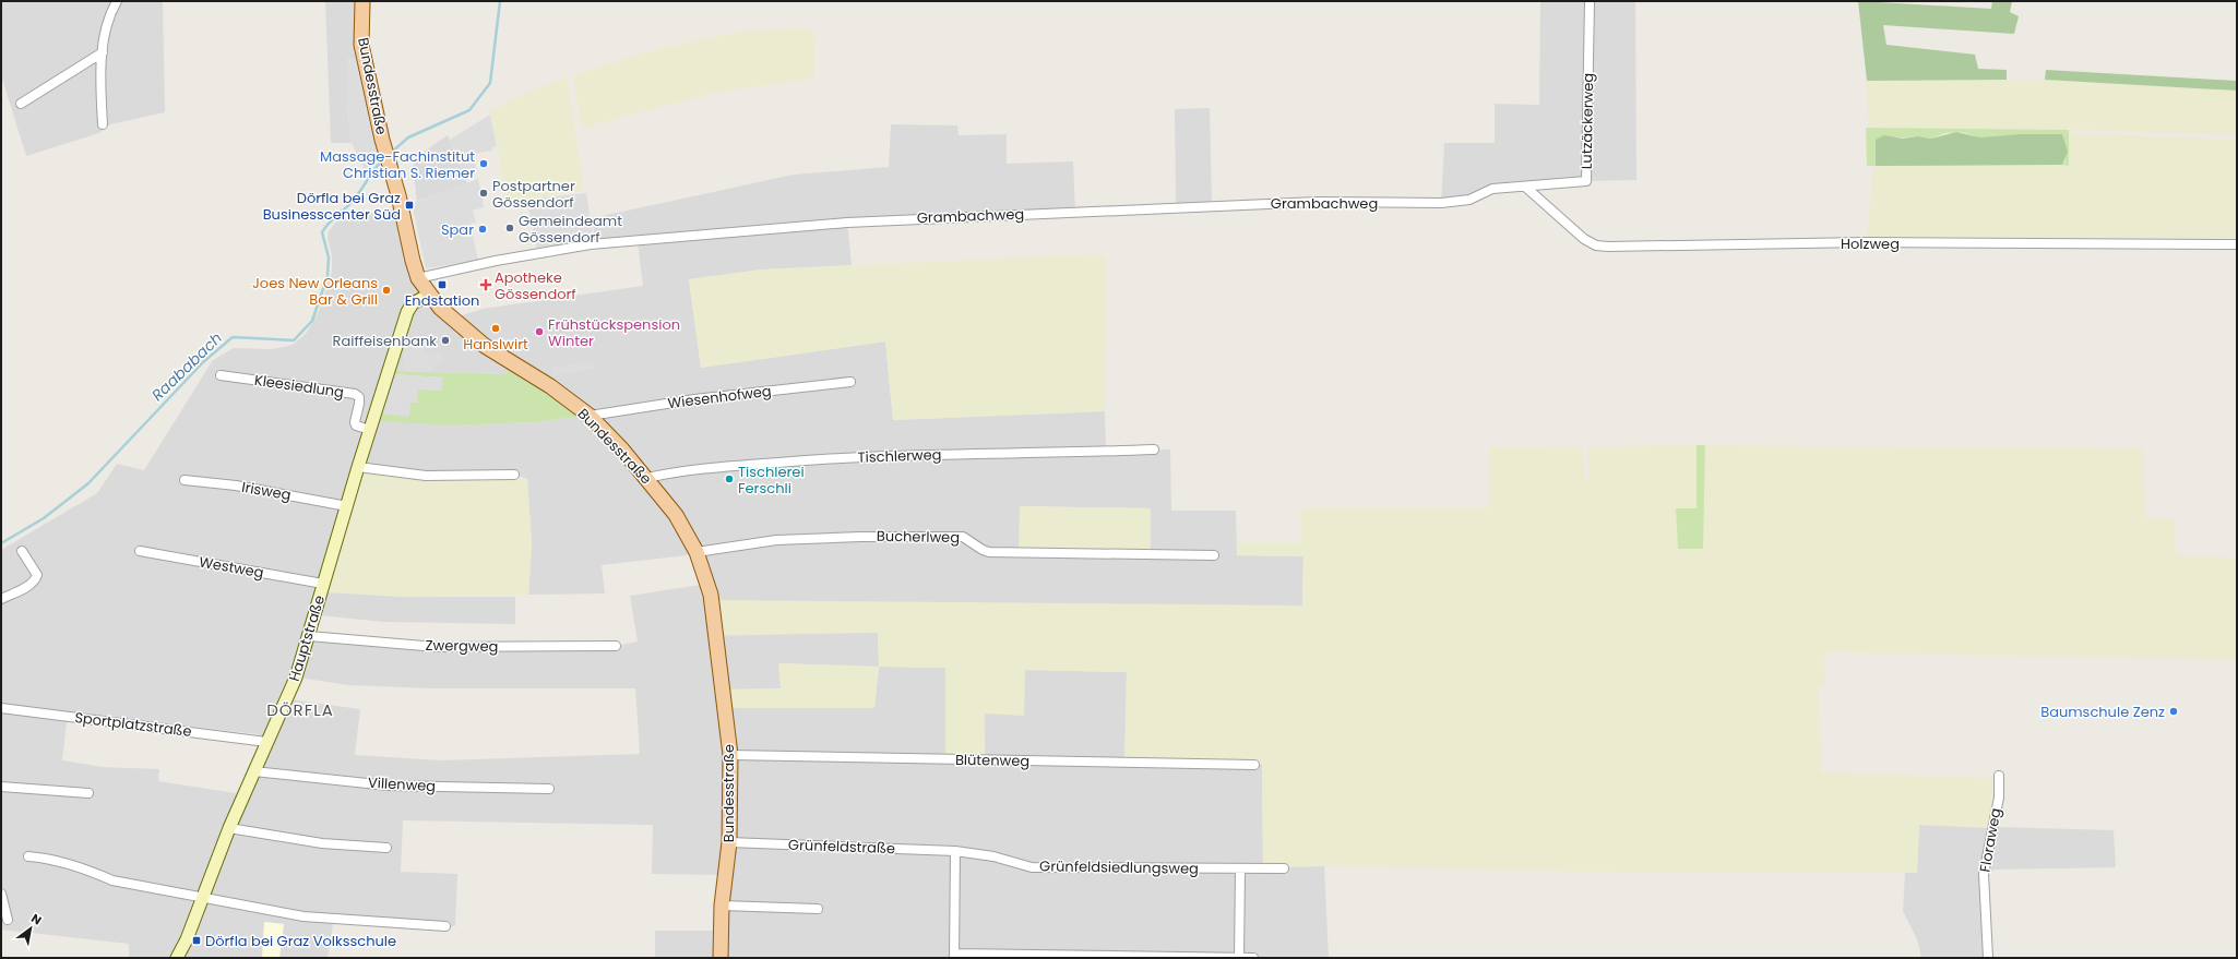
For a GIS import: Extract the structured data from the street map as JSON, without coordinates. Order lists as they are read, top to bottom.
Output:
{
  "streets": {
    "main road": ["Bundesstraße", "Hauptstraße"],
    "street": [
      "Lutzäckerweg",
      "Grambachweg",
      "Holzweg",
      "Kleesiedlung",
      "Wiesenhofweg",
      "Tischlerweg",
      "Irisweg",
      "Bucherlweg",
      "Westweg",
      "Zwergweg",
      "Sportplatzstraße",
      "Blütenweg",
      "Villenweg",
      "Floraweg",
      "Grünfeldstraße",
      "Grünfeldsiedlungsweg"
    ]
  },
  "crossings": [
    ["Bundesstraße", "Grambachweg"],
    ["Bundesstraße", "Wiesenhofweg"],
    ["Bundesstraße", "Tischlerweg"],
    ["Bundesstraße", "Bucherlweg"],
    ["Bundesstraße", "Hauptstraße"],
    ["Bundesstraße", "Blütenweg"],
    ["Bundesstraße", "Grünfeldstraße"],
    ["Lutzäckerweg", "Grambachweg"],
    ["Lutzäckerweg", "Holzweg"],
    ["Grambachweg", "Holzweg"],
    ["Kleesiedlung", "Hauptstraße"],
    ["Irisweg", "Hauptstraße"],
    ["Westweg", "Hauptstraße"],
    ["Hauptstraße", "Zwergweg"],
    ["Hauptstraße", "Sportplatzstraße"],
    ["Hauptstraße", "Villenweg"],
    ["Grünfeldstraße", "Grünfeldsiedlungsweg"]
  ],
  "districts": ["DÖRFLA"],
  "water": ["Raababach"],
  "places": {
    "other": [
      "Massage-Fachinstitut Christian S. Riemer",
      "Postpartner Gössendorf",
      "Gemeindeamt Gössendorf",
      "Spar",
      "Joes New Orleans Bar & Grill",
      "Hanslwirt",
      "Frühstückspension Winter",
      "Raiffeisenbank",
      "Tischlerei Ferschli",
      "Baumschule Zenz"
    ],
    "transit": ["Dörfla bei Graz Businesscenter Süd", "Endstation", "Dörfla bei Graz Volksschule"],
    "health": ["Apotheke Gössendorf"]
  },
  "north": "top right"
}
